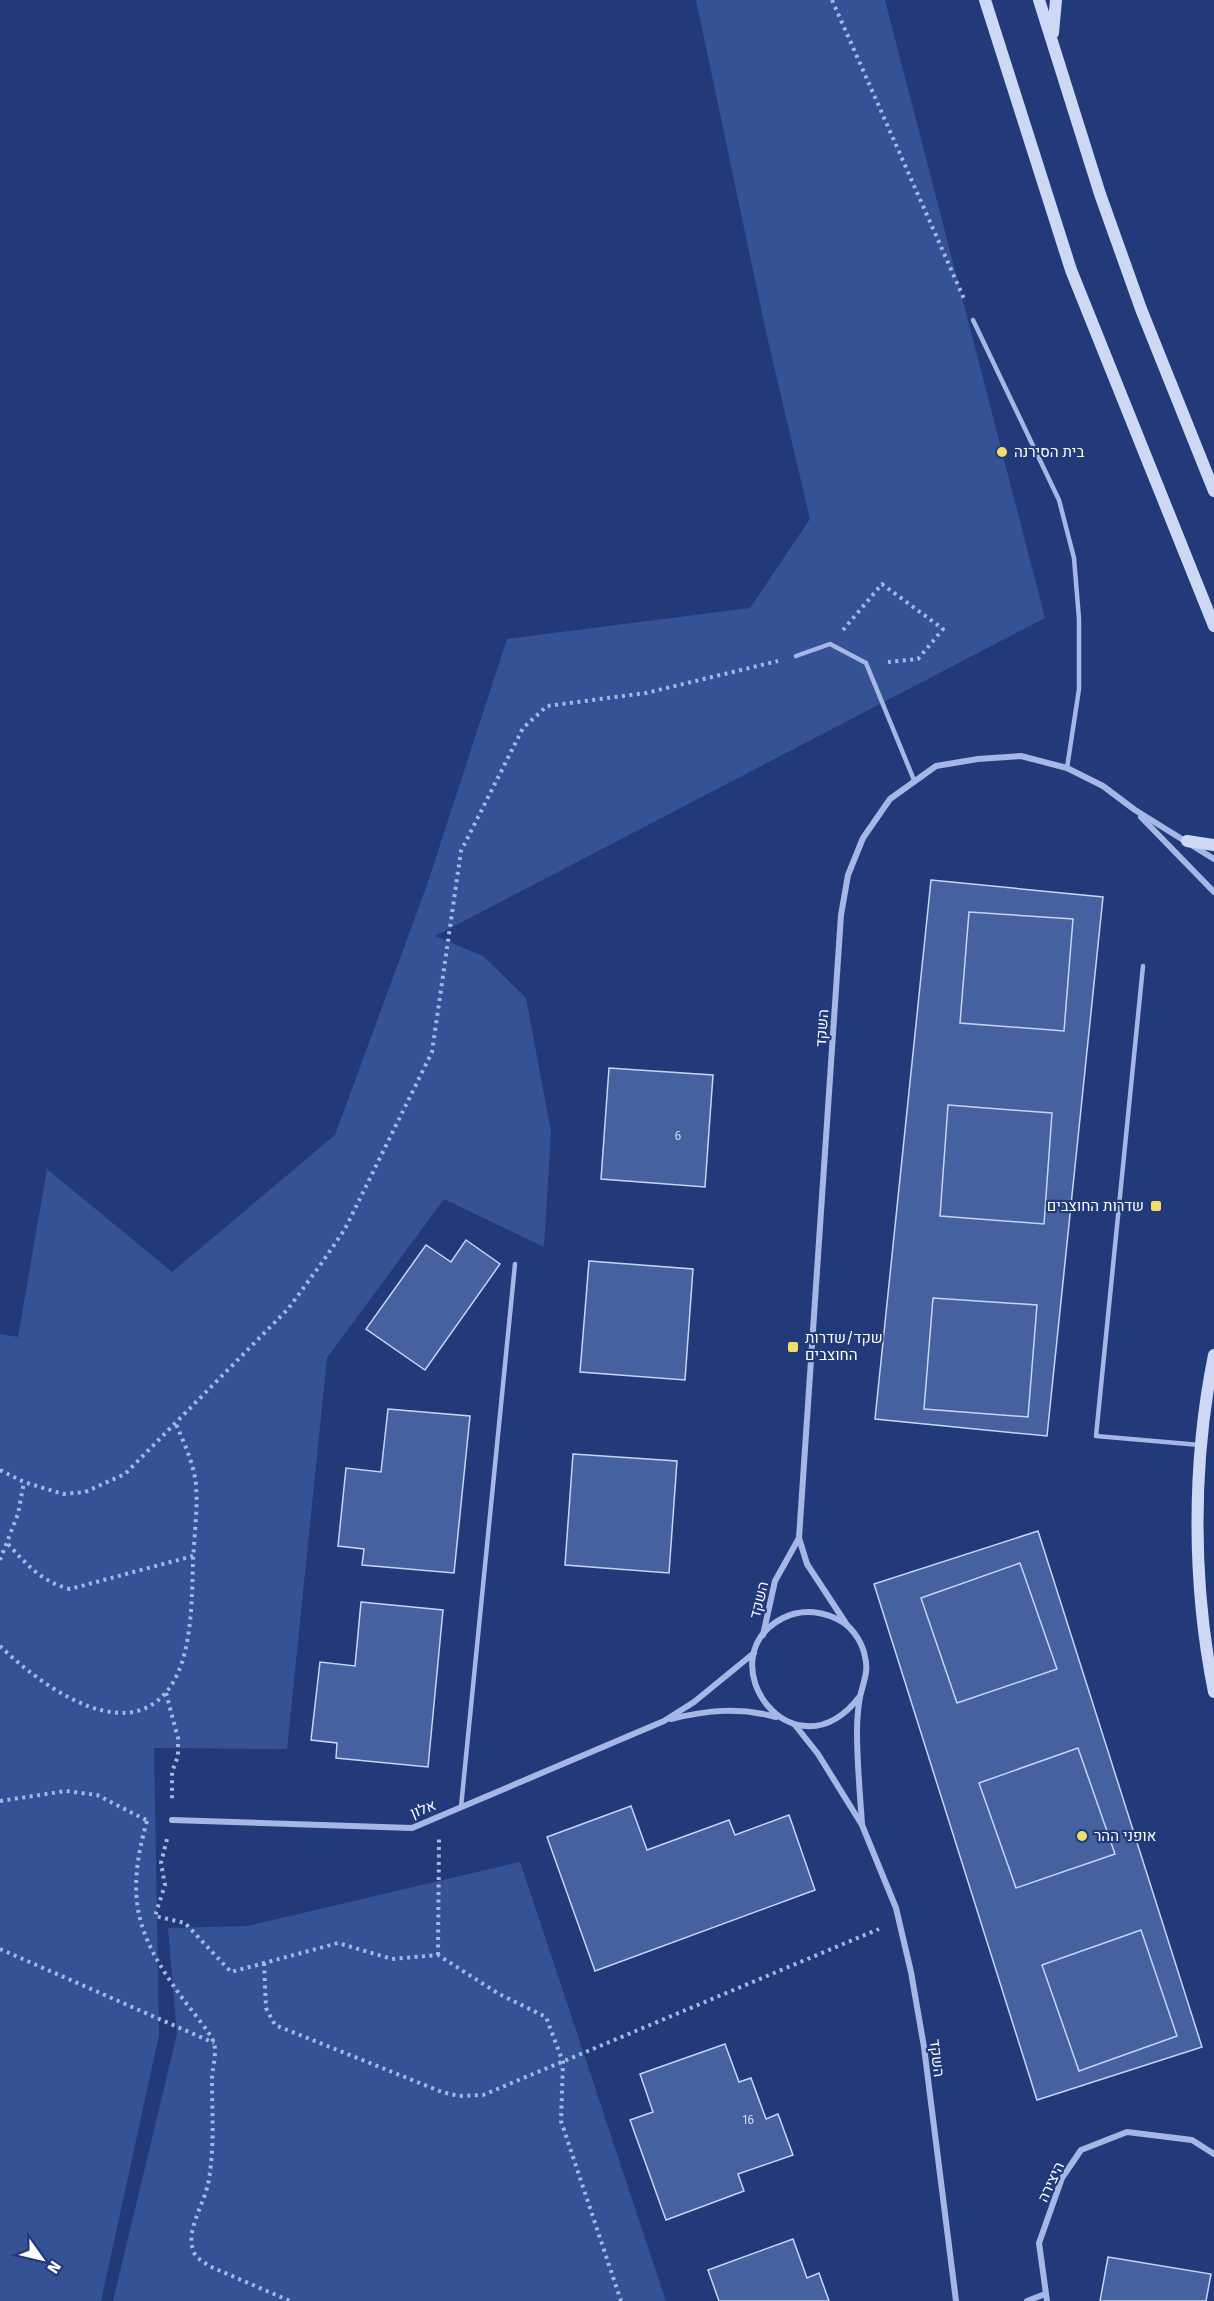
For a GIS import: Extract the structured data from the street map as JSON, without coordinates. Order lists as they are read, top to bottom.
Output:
{
  "streets": {
    "street": ["השקד", "אלון", "היצירה"]
  },
  "crossings": [
    ["השקד", "אלון"]
  ],
  "places": {
    "other": ["בית הסירנה", "אופני ההר"],
    "transit": ["שדרות החוצבים", "שקד/שדרות החוצבים"]
  },
  "house_numbers": ["6", "16"],
  "north": "bottom right"
}
